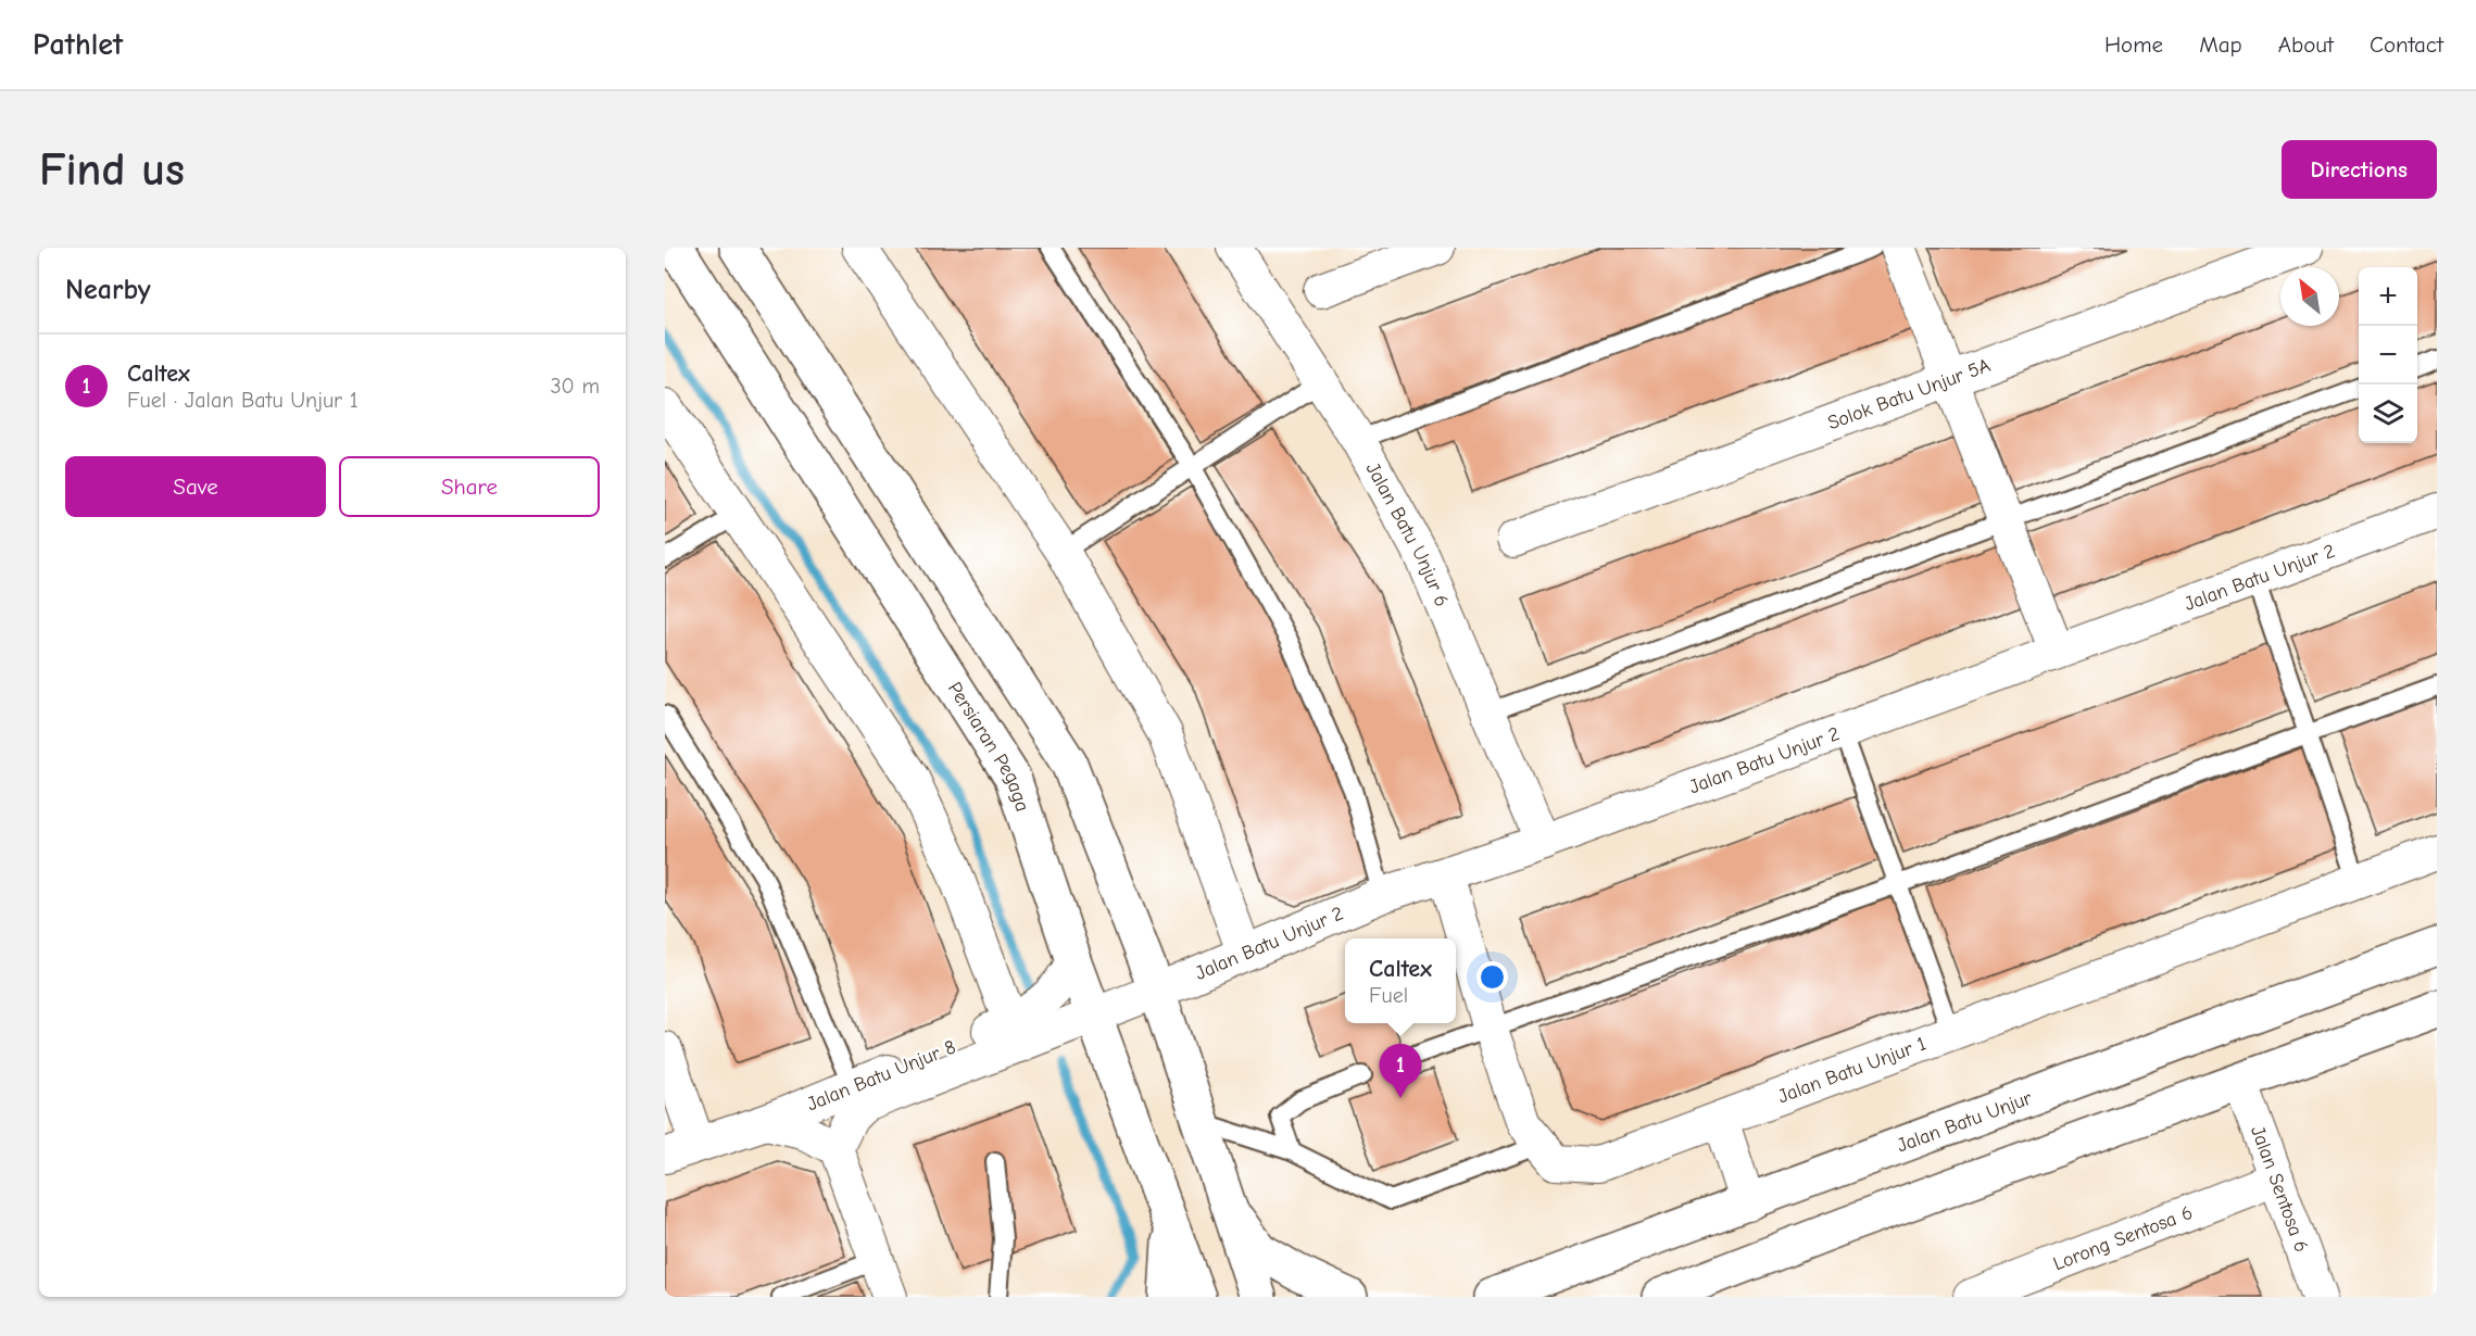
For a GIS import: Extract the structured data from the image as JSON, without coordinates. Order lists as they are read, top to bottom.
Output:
{
  "streets": {
    "main road": ["Persiaran Pegaga", "Jalan Batu Unjur"],
    "street": [
      "Solok Batu Unjur 5A",
      "Jalan Batu Unjur 6",
      "Jalan Batu Unjur 2",
      "Jalan Batu Unjur 1",
      "Jalan Batu Unjur 8",
      "Jalan Sentosa 6",
      "Lorong Sentosa 6"
    ]
  },
  "crossings": [
    ["Jalan Batu Unjur 6", "Jalan Batu Unjur 2"],
    ["Jalan Batu Unjur 2", "Persiaran Pegaga"],
    ["Jalan Batu Unjur 2", "Jalan Batu Unjur 1"],
    ["Jalan Batu Unjur 2", "Jalan Batu Unjur 8"],
    ["Persiaran Pegaga", "Jalan Batu Unjur 8"],
    ["Jalan Sentosa 6", "Lorong Sentosa 6"]
  ],
  "north": "top left",
  "page": {
    "header": "Pathlet",
    "nav": [
      "Home",
      "Map",
      "About",
      "Contact"
    ],
    "buttons": [
      "Directions",
      ["Save", "Share"]
    ],
    "title": "Find us",
    "heading": "Nearby",
    "map_buttons": ["+", "−"],
    "list": [
      {
        "mark": "1",
        "name": "Caltex",
        "note": "Fuel · Jalan Batu Unjur 1",
        "value": "30 m"
      }
    ],
    "popup": ["Caltex", "Fuel"],
    "pins": "1"
  }
}
